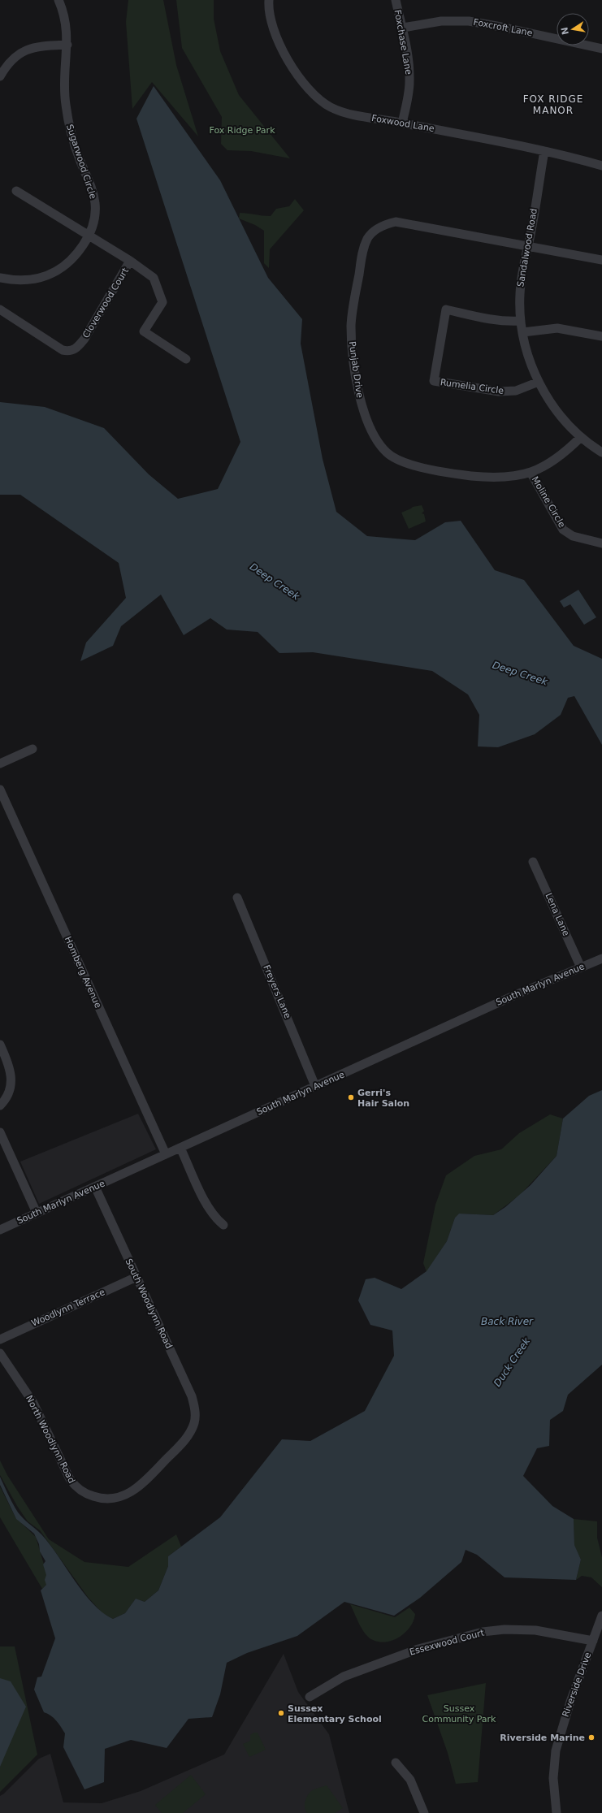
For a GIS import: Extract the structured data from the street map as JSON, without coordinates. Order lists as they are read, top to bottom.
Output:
{
  "streets": {
    "street": [
      "Foxcroft Lane",
      "Foxchase Lane",
      "Foxwood Lane",
      "Sugarwood Circle",
      "Sandalwood Road",
      "Cloverwood Court",
      "Punjab Drive",
      "Rumelia Circle",
      "Moline Circle",
      "Lena Lane",
      "Homberg Avenue",
      "South Marlyn Avenue",
      "Freyers Lane",
      "South Woodlynn Road",
      "Woodlynn Terrace",
      "North Woodlynn Road",
      "Essexwood Court",
      "Riverside Drive"
    ]
  },
  "crossings": [
    ["Foxcroft Lane", "Foxchase Lane"],
    ["Foxchase Lane", "Foxwood Lane"],
    ["Foxwood Lane", "Sandalwood Road"],
    ["Sugarwood Circle", "Cloverwood Court"],
    ["Sandalwood Road", "Punjab Drive"],
    ["Sandalwood Road", "Rumelia Circle"],
    ["Punjab Drive", "Moline Circle"],
    ["Lena Lane", "South Marlyn Avenue"],
    ["Homberg Avenue", "South Marlyn Avenue"],
    ["South Marlyn Avenue", "Freyers Lane"],
    ["South Marlyn Avenue", "South Woodlynn Road"],
    ["South Woodlynn Road", "Woodlynn Terrace"],
    ["South Woodlynn Road", "North Woodlynn Road"],
    ["Essexwood Court", "Riverside Drive"]
  ],
  "districts": ["FOX RIDGE MANOR"],
  "water": ["Deep Creek", "Back River", "Duck Creek"],
  "parks": ["Fox Ridge Park", "Sussex Community Park"],
  "places": ["Gerri's Hair Salon", "Sussex Elementary School", "Riverside Marine"],
  "north": "left"
}
